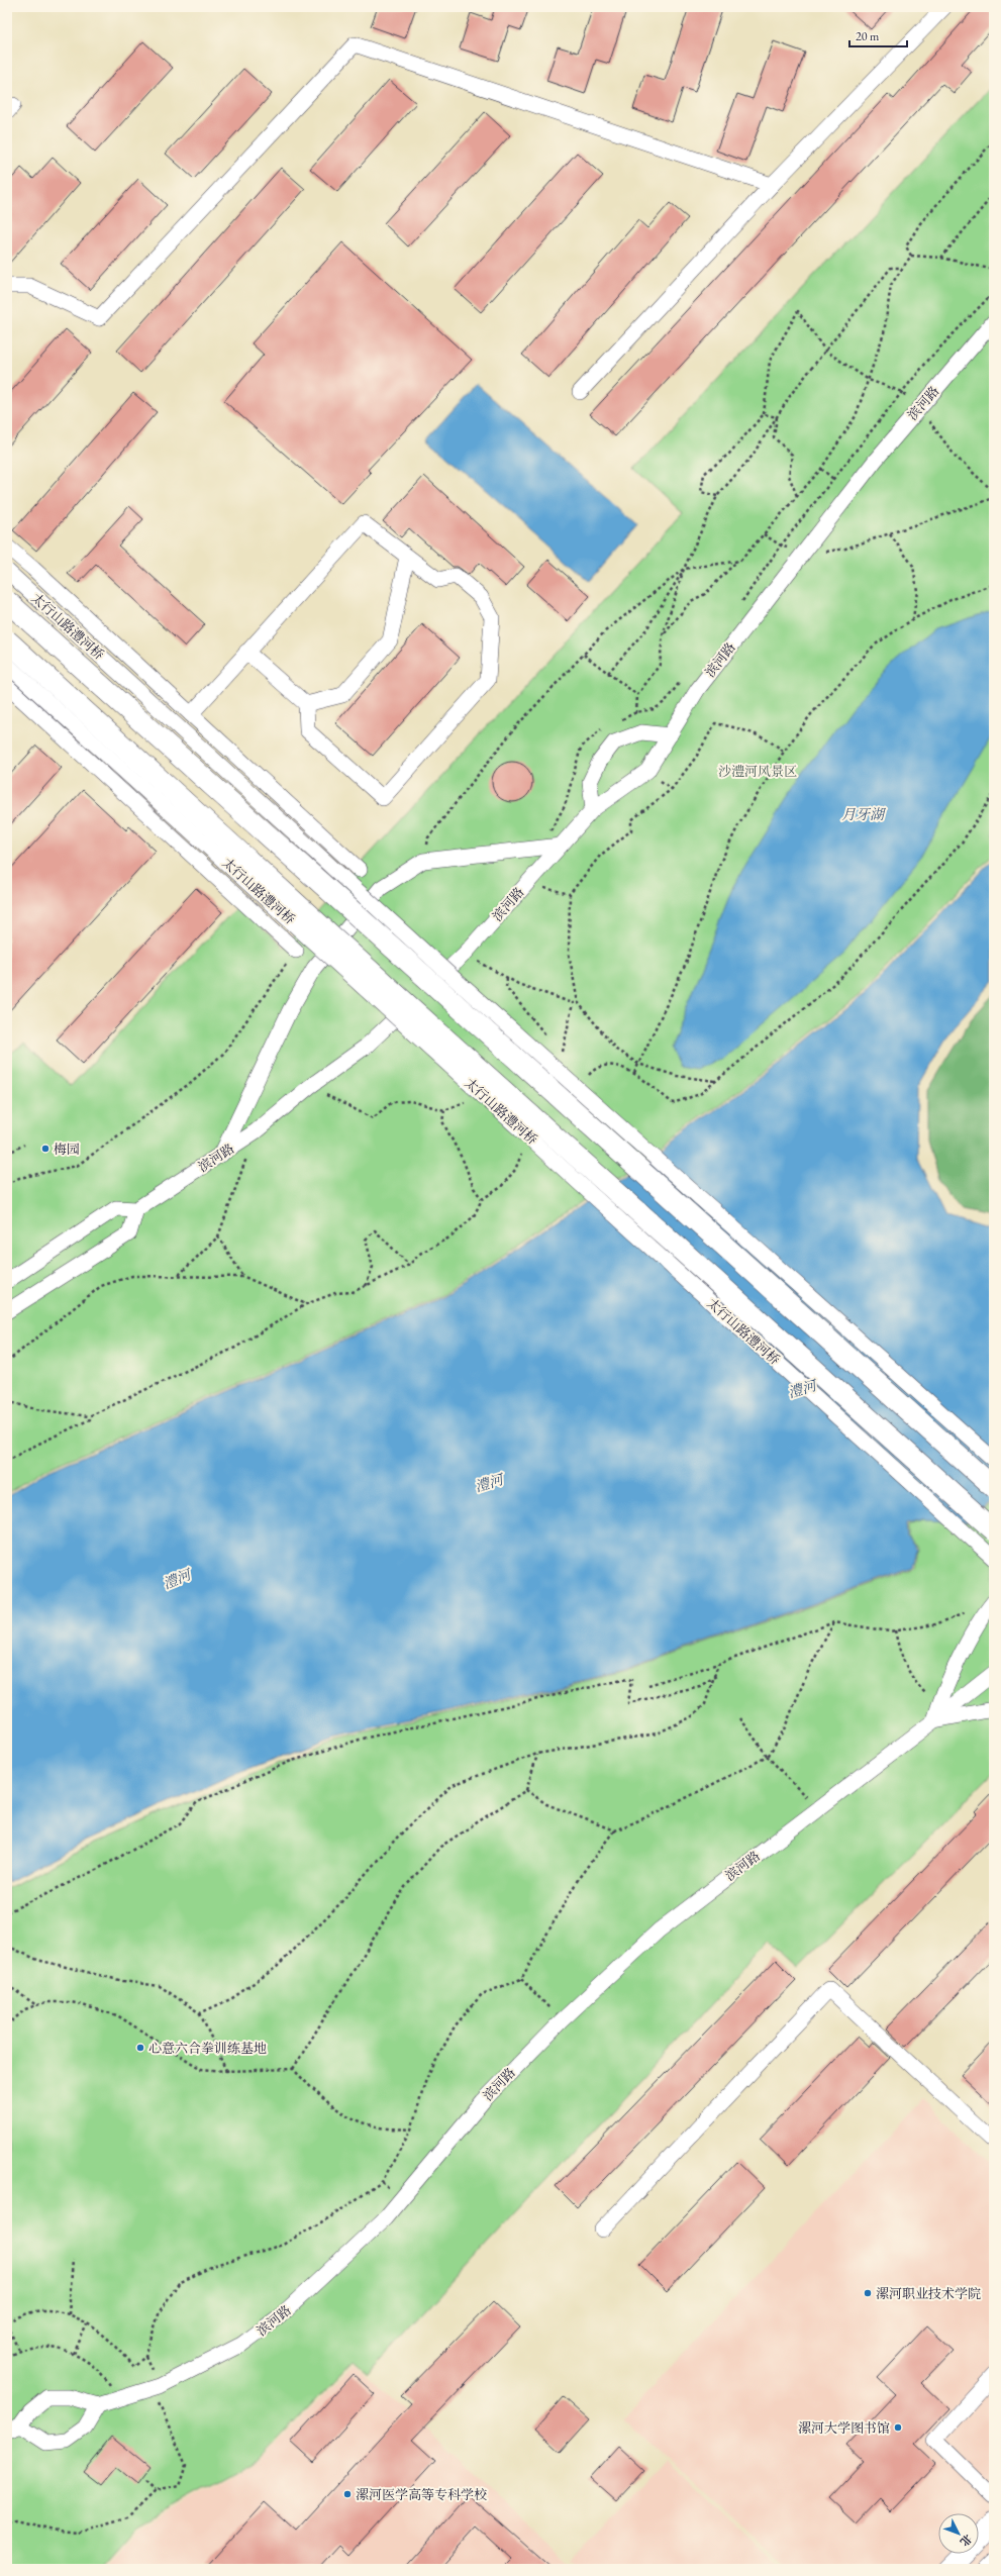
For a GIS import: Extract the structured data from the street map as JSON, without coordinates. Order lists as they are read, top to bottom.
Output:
{
  "streets": {
    "main road": ["太行山路澧河桥"],
    "street": ["滨河路"]
  },
  "crossings": [
    ["滨河路", "太行山路澧河桥"]
  ],
  "water": ["月牙湖", "澧河"],
  "parks": ["沙澧河风景区"],
  "places": [
    "梅园",
    "心意六合拳训练基地",
    "漯河职业技术学院",
    "漯河大学图书馆",
    "漯河医学高等专科学校"
  ],
  "scale_bar": "20 m",
  "north": "bottom right"
}
